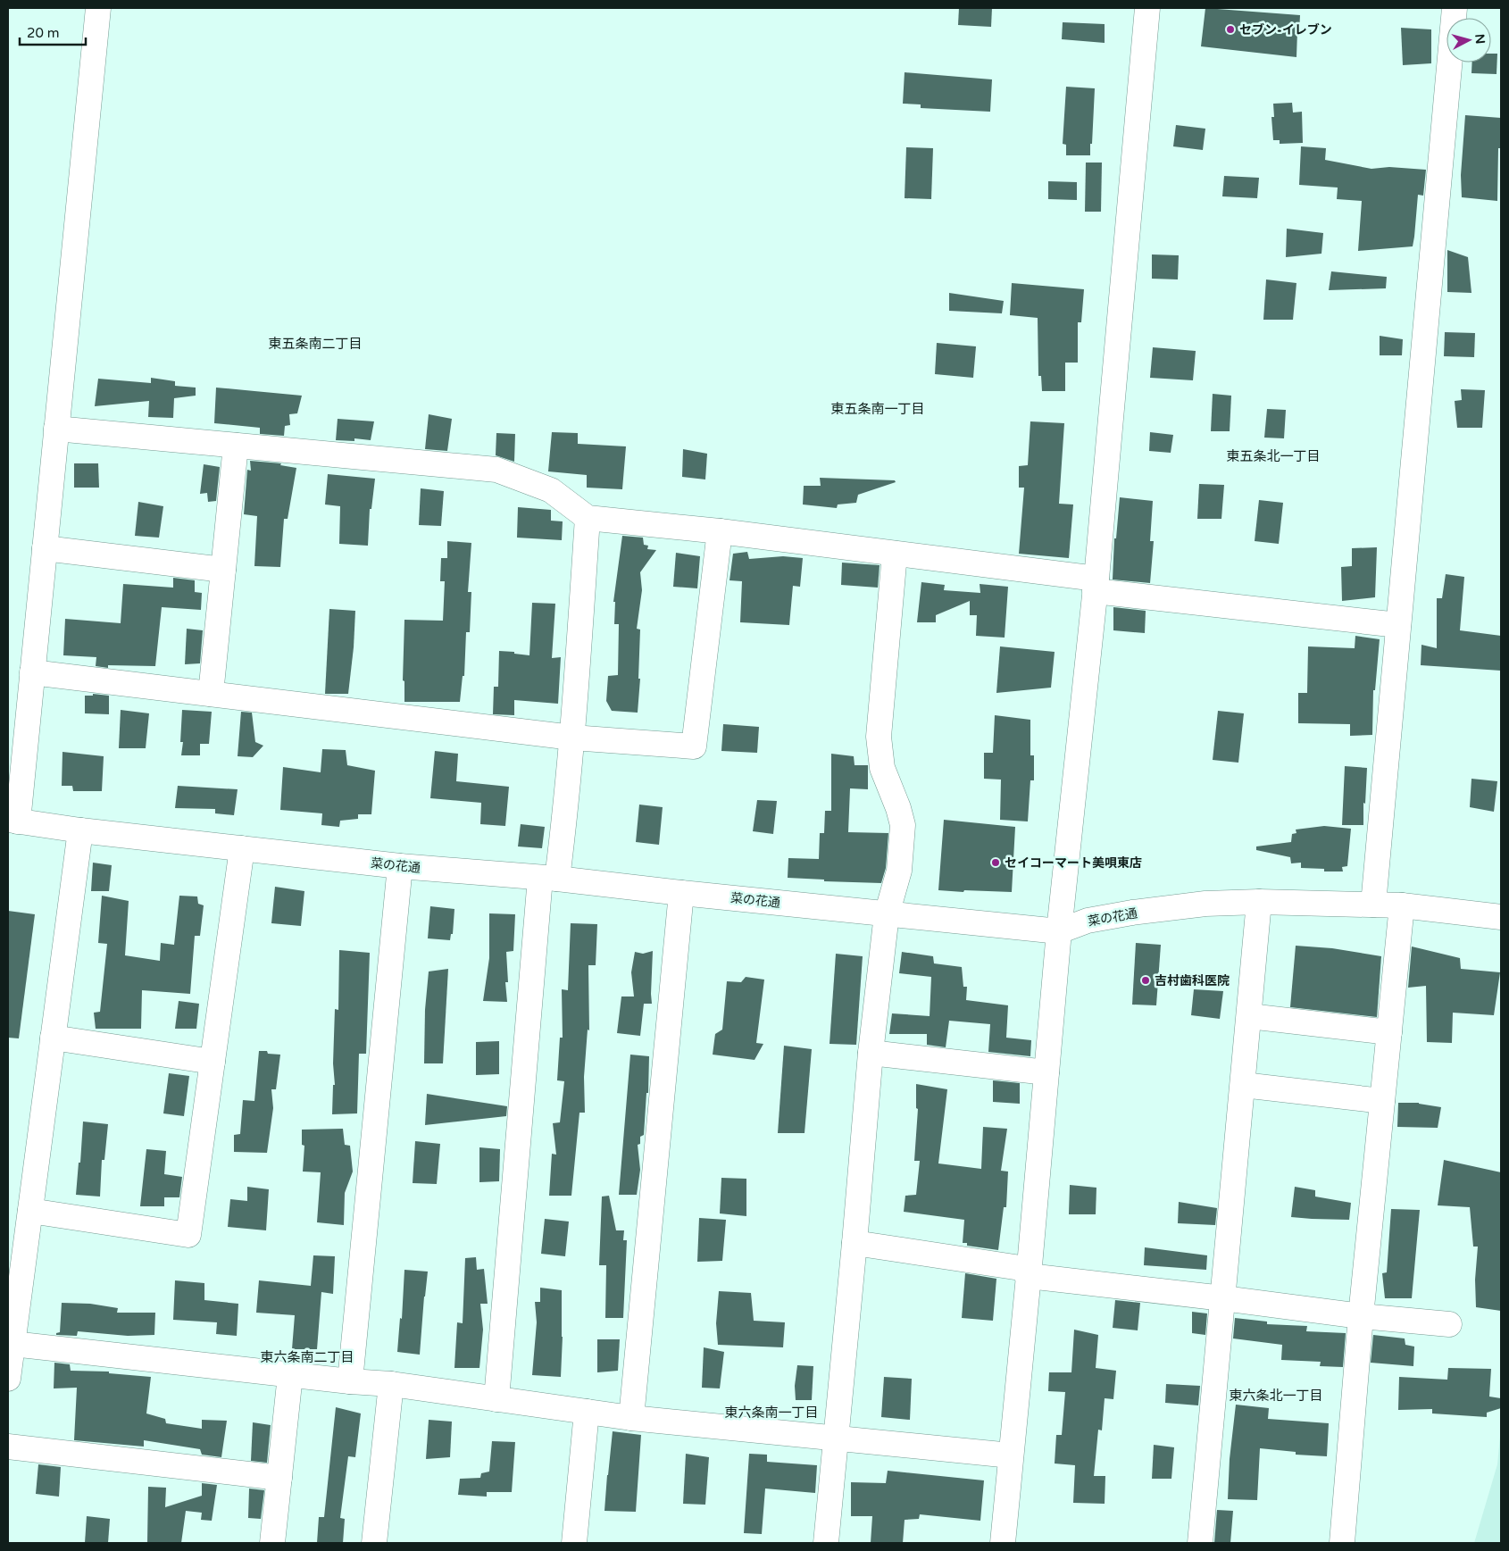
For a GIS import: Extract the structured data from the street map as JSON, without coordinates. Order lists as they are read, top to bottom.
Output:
{
  "streets": {
    "street": ["菜の花通"]
  },
  "districts": [
    "東五条南二丁目",
    "東五条南一丁目",
    "東五条北一丁目",
    "東六条南二丁目",
    "東六条北一丁目",
    "東六条南一丁目"
  ],
  "places": ["セブン-イレブン", "セイコーマート美唄東店", "吉村歯科医院"],
  "scale_bar": "20 m",
  "north": "right"
}
